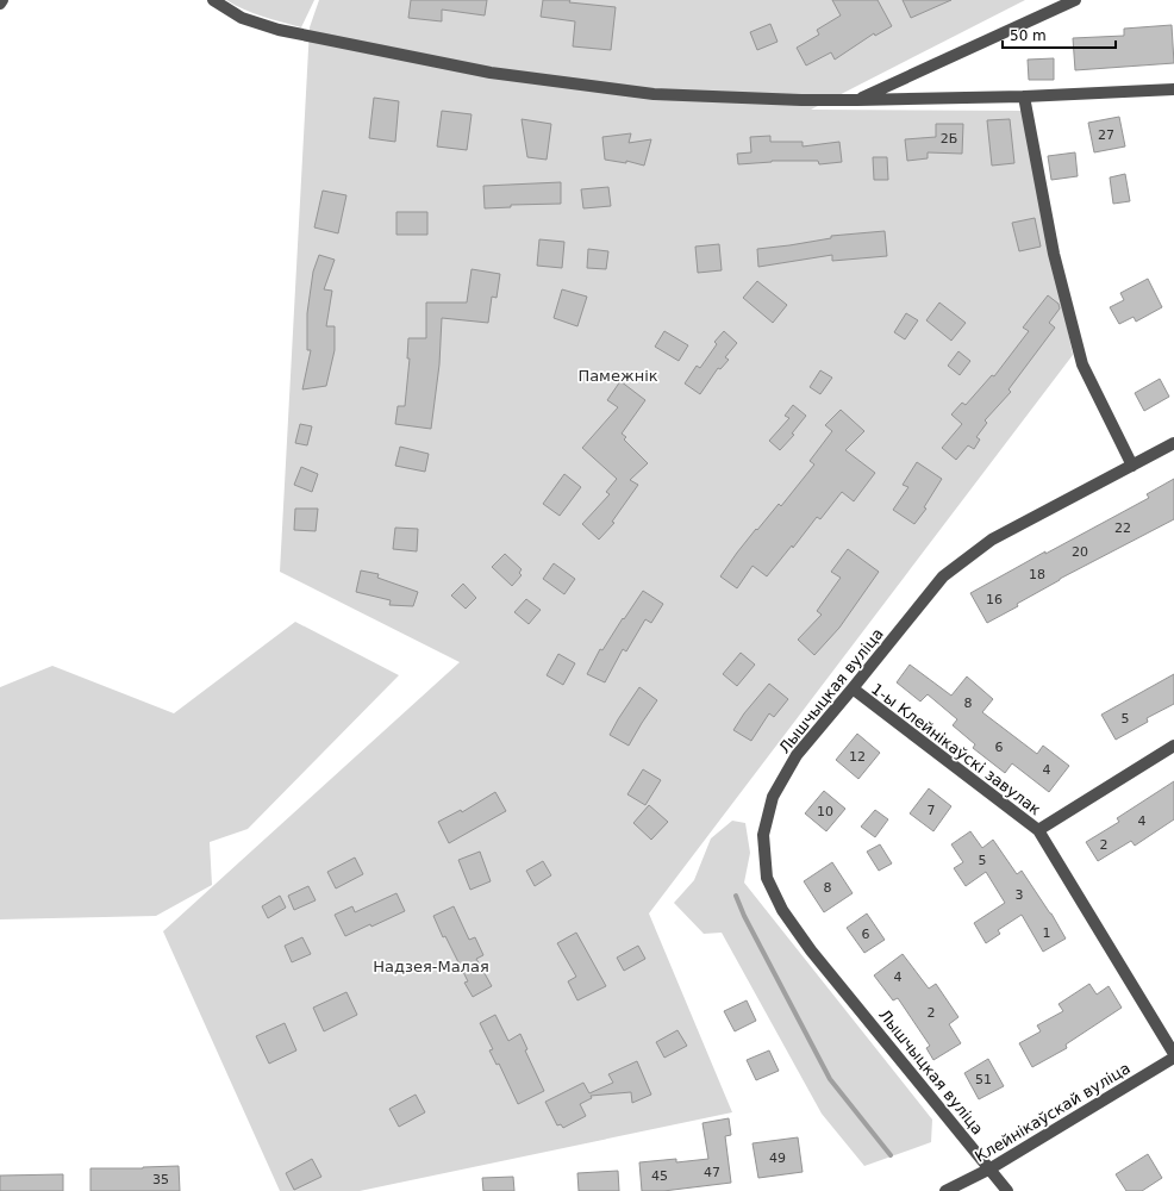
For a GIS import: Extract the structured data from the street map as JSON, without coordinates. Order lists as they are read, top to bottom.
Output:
{
  "streets": {
    "street": ["Лышчыцкая вуліца", "1-ы Клейнікаўскі завулак", "Клейнікаўскай вуліца"]
  },
  "crossings": [
    ["Лышчыцкая вуліца", "1-ы Клейнікаўскі завулак"],
    ["Лышчыцкая вуліца", "Клейнікаўскай вуліца"],
    ["1-ы Клейнікаўскі завулак", "Клейнікаўскай вуліца"]
  ],
  "parks": ["Памежнік", "Надзея-Малая"],
  "house_numbers": [
    "27",
    "2Б",
    "22",
    "20",
    "18",
    "16",
    "8",
    "5",
    "6",
    "12",
    "4",
    "7",
    "10",
    "4",
    "2",
    "5",
    "8",
    "3",
    "1",
    "6",
    "4",
    "2",
    "51",
    "49",
    "47",
    "45",
    "35"
  ],
  "scale_bar": "50 m"
}
